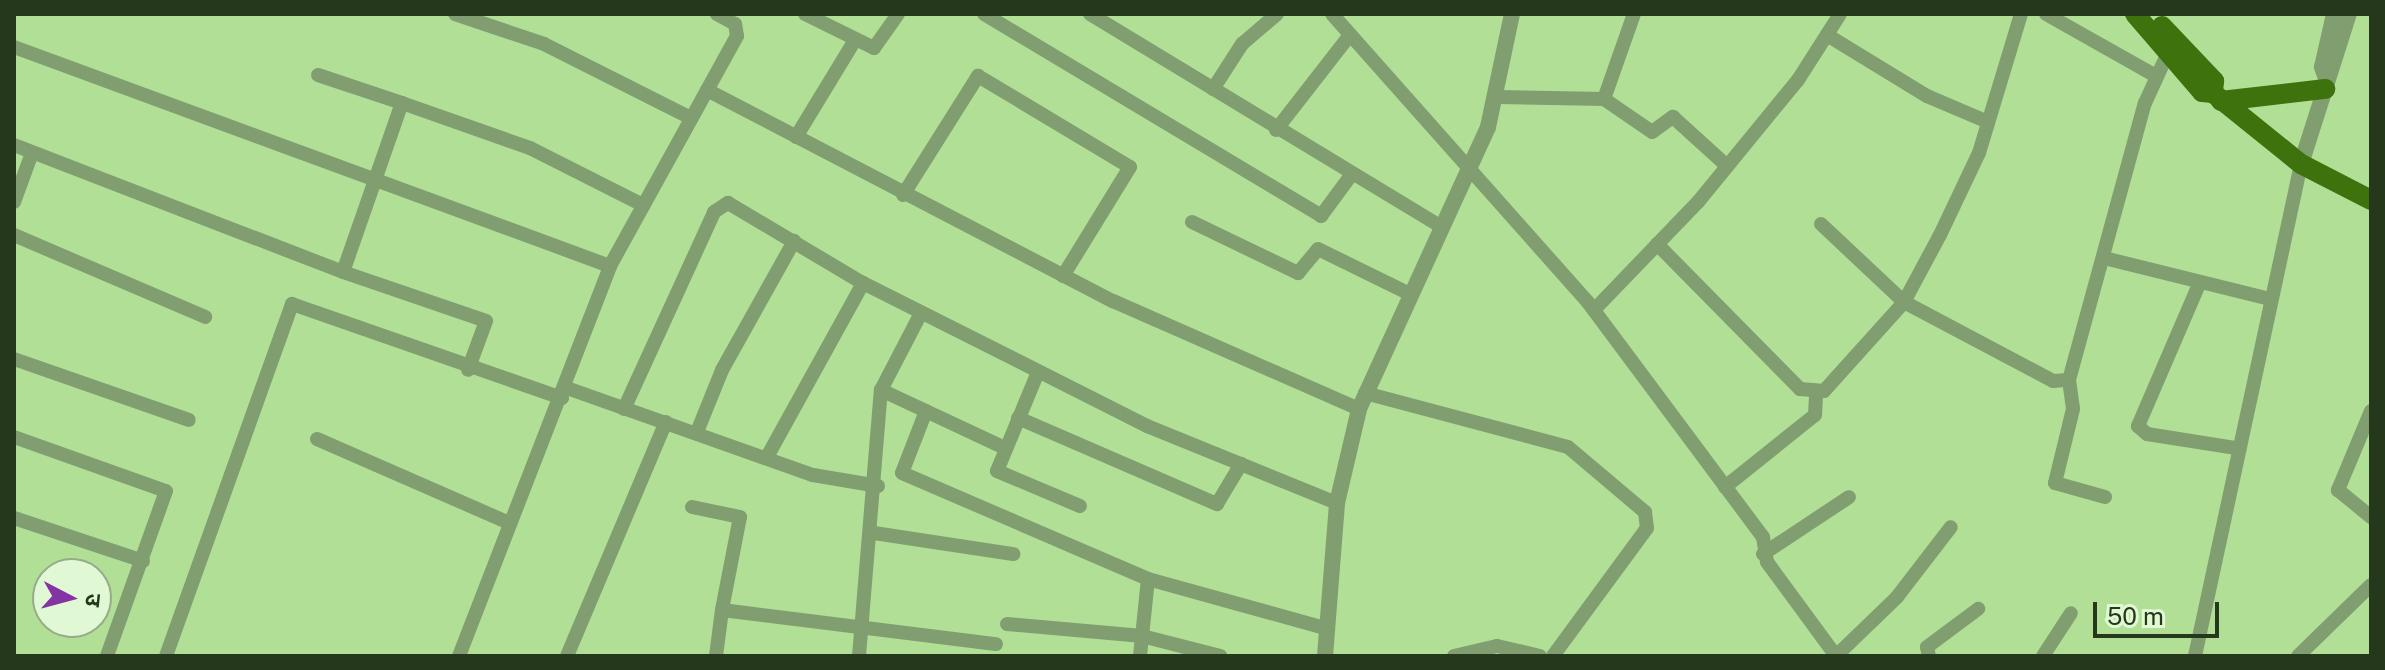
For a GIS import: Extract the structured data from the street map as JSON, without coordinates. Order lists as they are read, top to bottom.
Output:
{
  "scale_bar": "50 m",
  "north": "right"
}
